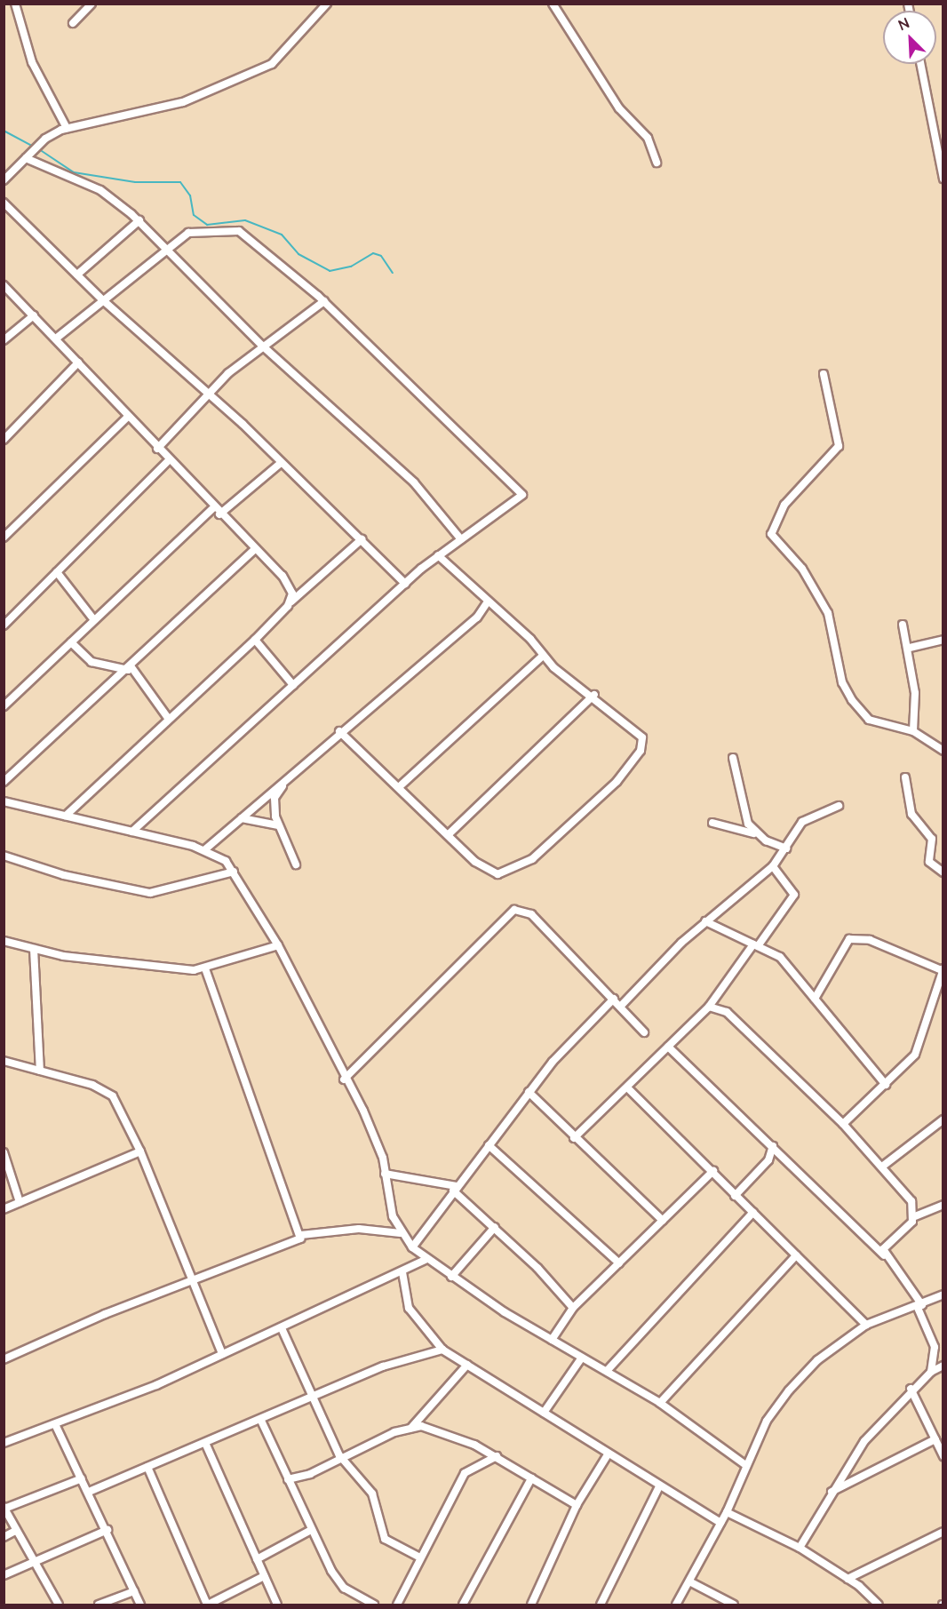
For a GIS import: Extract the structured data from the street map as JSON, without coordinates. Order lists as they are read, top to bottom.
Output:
{
  "north": "top left"
}
